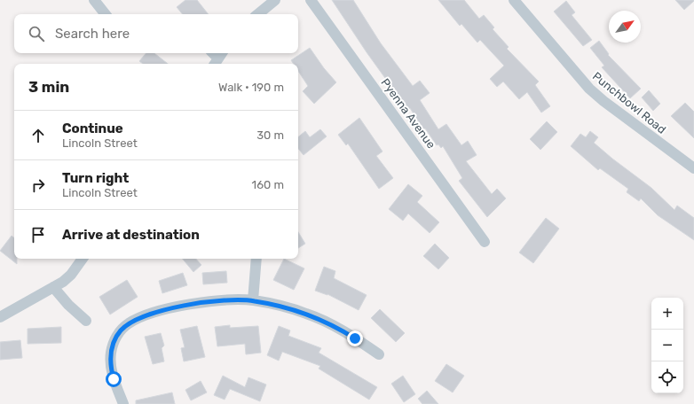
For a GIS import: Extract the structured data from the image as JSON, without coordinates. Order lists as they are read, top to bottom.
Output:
{
  "streets": {
    "street": ["Punchbowl Road", "Pyenna Avenue"]
  },
  "north": "top right",
  "page": {
    "search": "Search here",
    "heading": ["3 min", "Walk · 190 m"],
    "list": [
      ["Continue", "Lincoln Street", "30 m"],
      ["Turn right", "Lincoln Street", "160 m"],
      "Arrive at destination"
    ],
    "map_buttons": ["+", "−"]
  }
}
